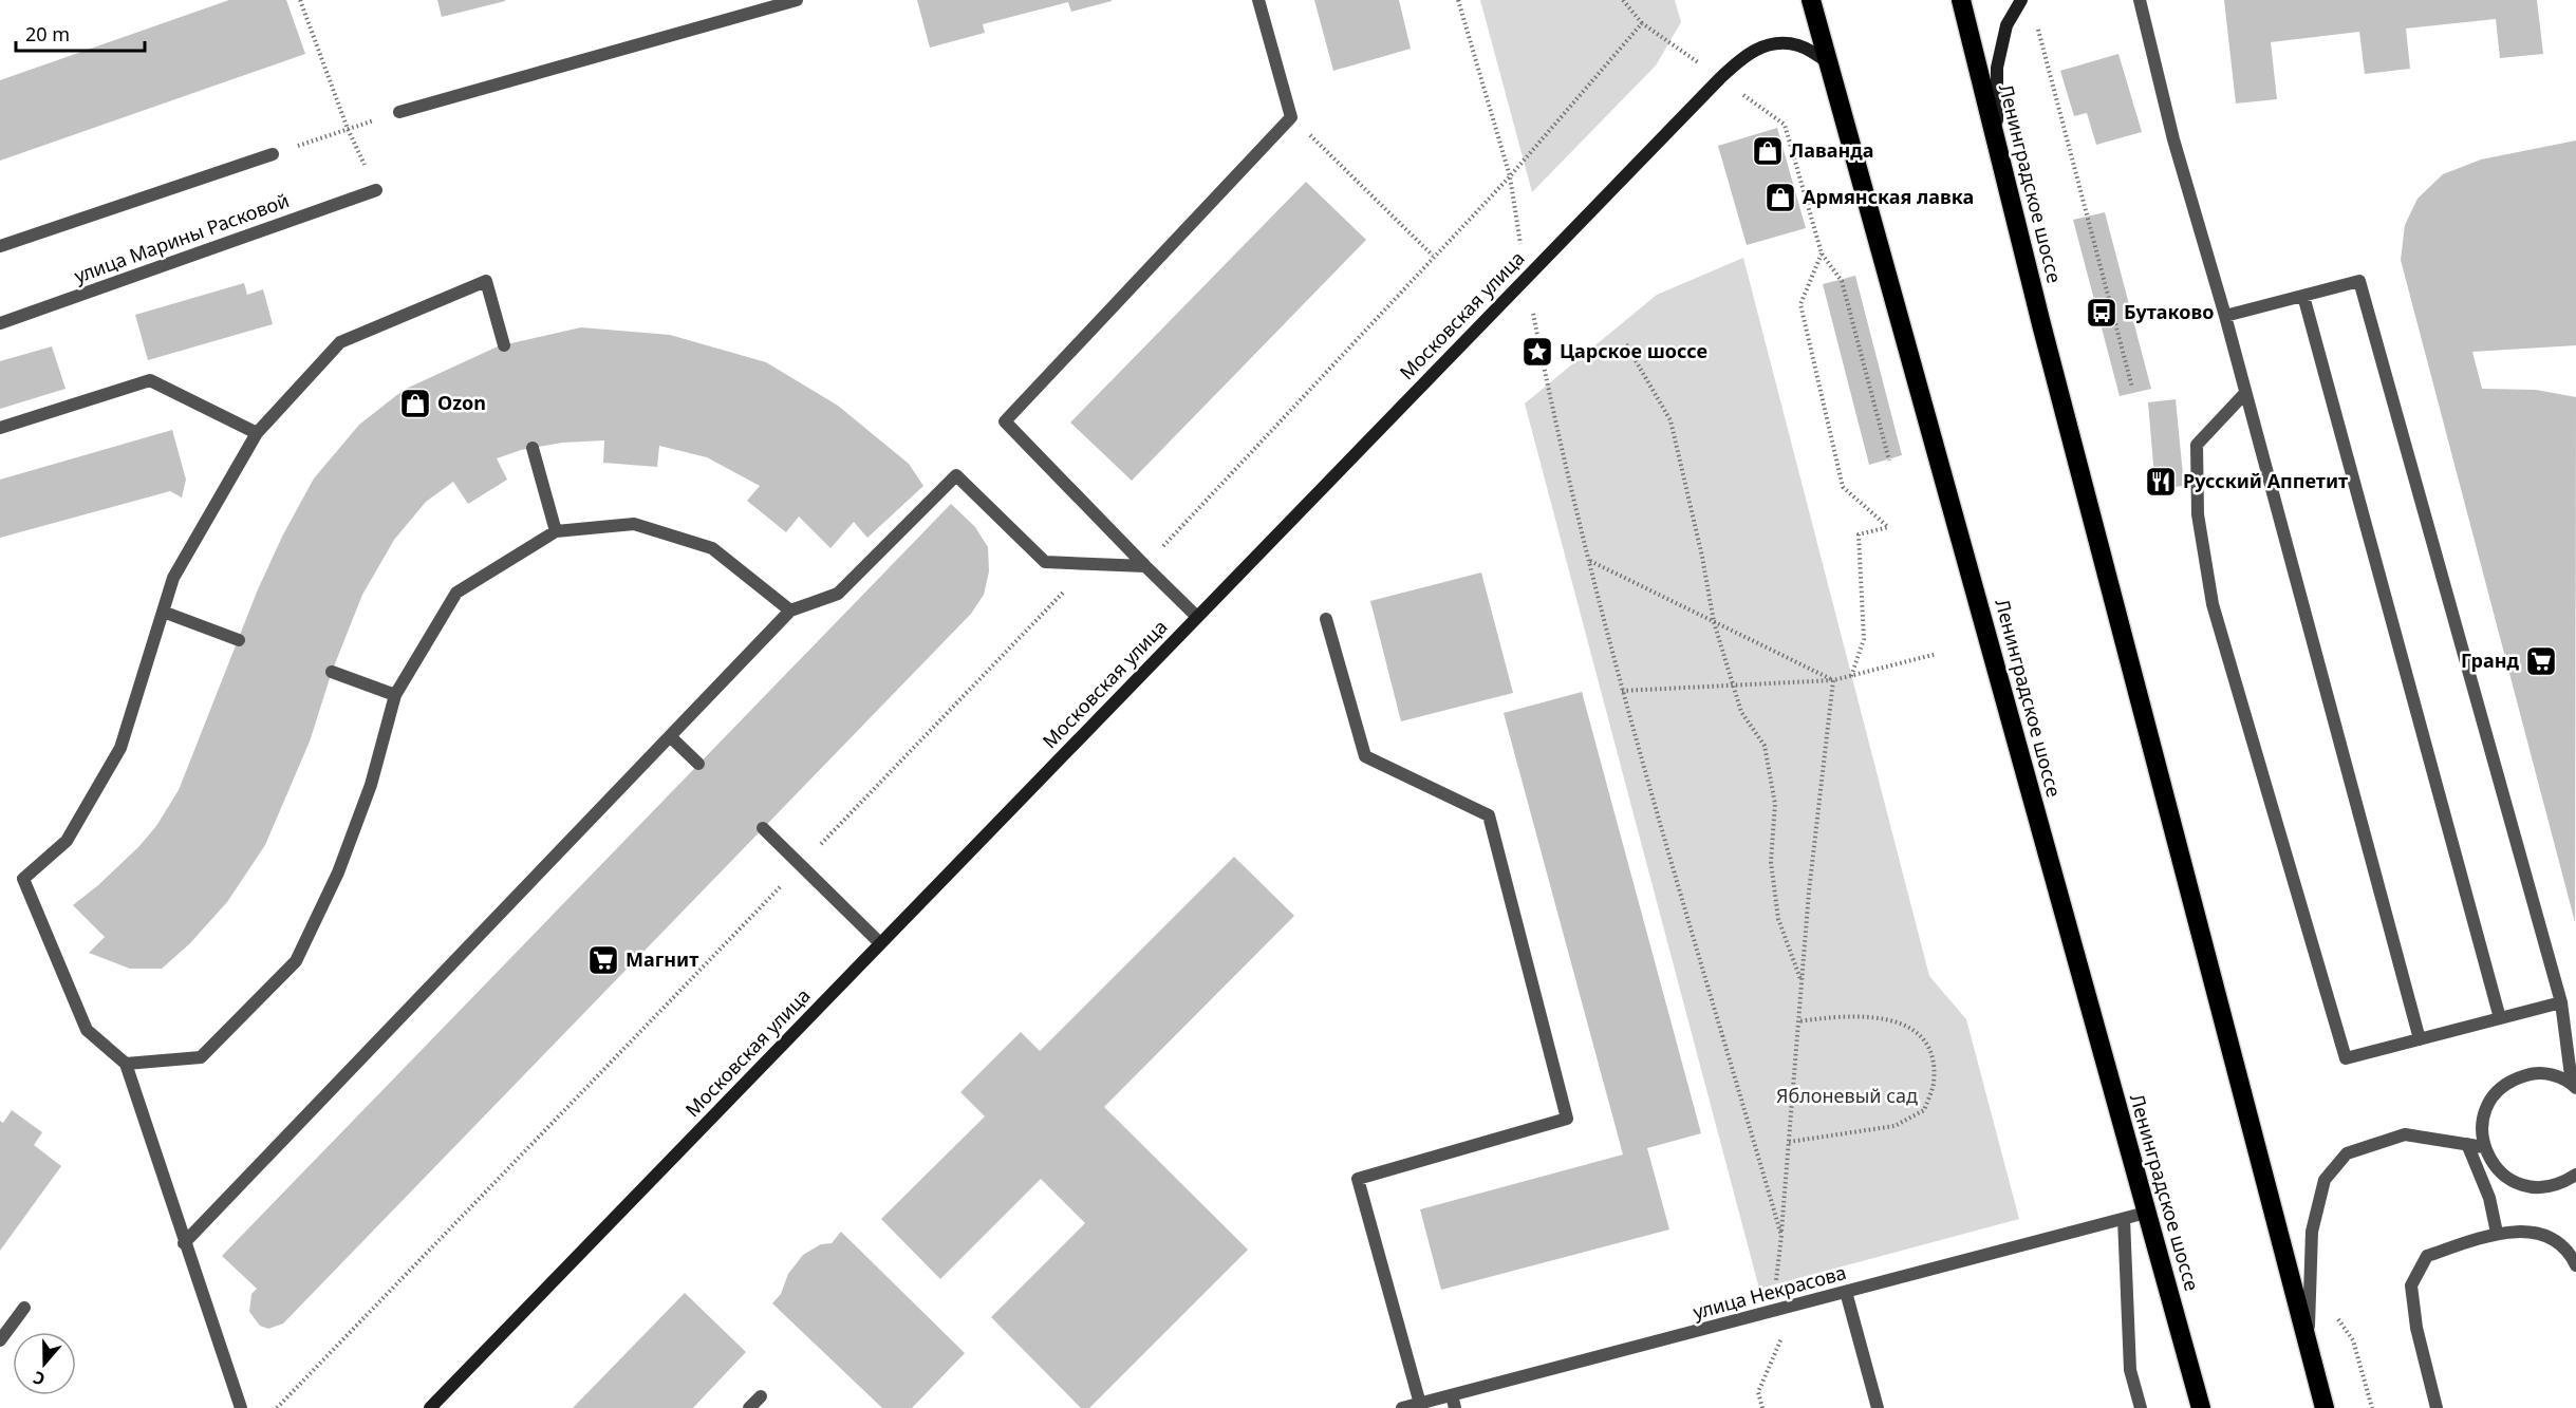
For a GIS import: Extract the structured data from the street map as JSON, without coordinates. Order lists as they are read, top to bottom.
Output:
{
  "streets": {
    "highway": ["Ленинградское шоссе"],
    "street": ["улица Марины Расковой", "Московская улица", "улица Некрасова"]
  },
  "crossings": [
    ["Ленинградское шоссе", "Московская улица"],
    ["Ленинградское шоссе", "улица Некрасова"]
  ],
  "parks": ["Яблоневый сад"],
  "places": {
    "shop": ["Лаванда", "Армянская лавка", "Ozon"],
    "bus stop": ["Бутаково"],
    "place": ["Царское шоссе"],
    "restaurant": ["Русский Аппетит"],
    "supermarket": ["Гранд", "Магнит"]
  },
  "scale_bar": "20 m",
  "north": "bottom"
}
